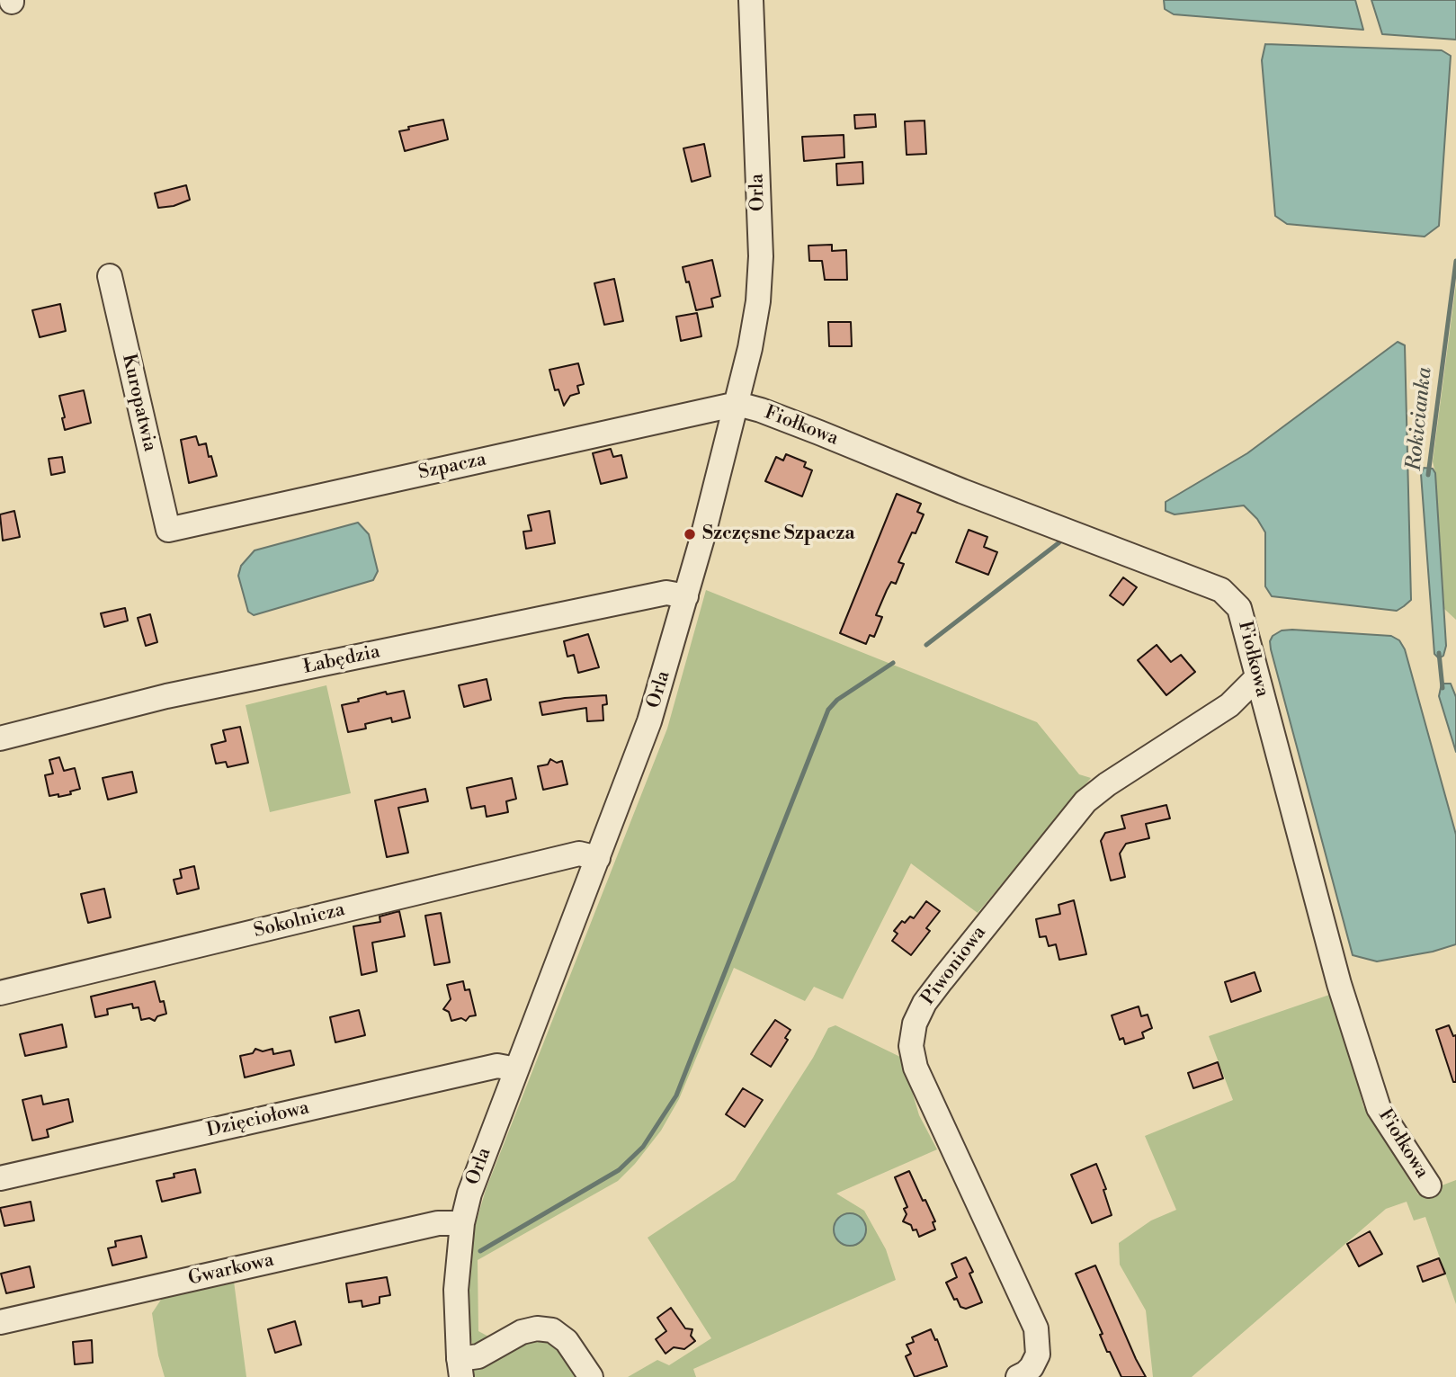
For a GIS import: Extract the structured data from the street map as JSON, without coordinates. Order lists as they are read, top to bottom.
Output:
{
  "streets": {
    "street": [
      "Orla",
      "Kuropatwia",
      "Fiołkowa",
      "Szpacza",
      "Łabędzia",
      "Sokolnicza",
      "Piwoniowa",
      "Dzięciołowa",
      "Gwarkowa"
    ]
  },
  "crossings": [
    ["Orla", "Fiołkowa"],
    ["Orla", "Szpacza"],
    ["Orla", "Łabędzia"],
    ["Orla", "Sokolnicza"],
    ["Orla", "Dzięciołowa"],
    ["Orla", "Gwarkowa"],
    ["Kuropatwia", "Szpacza"],
    ["Fiołkowa", "Szpacza"],
    ["Fiołkowa", "Piwoniowa"]
  ],
  "water": ["Rokicianka"],
  "places": ["Szczęsne Szpacza"]
}
